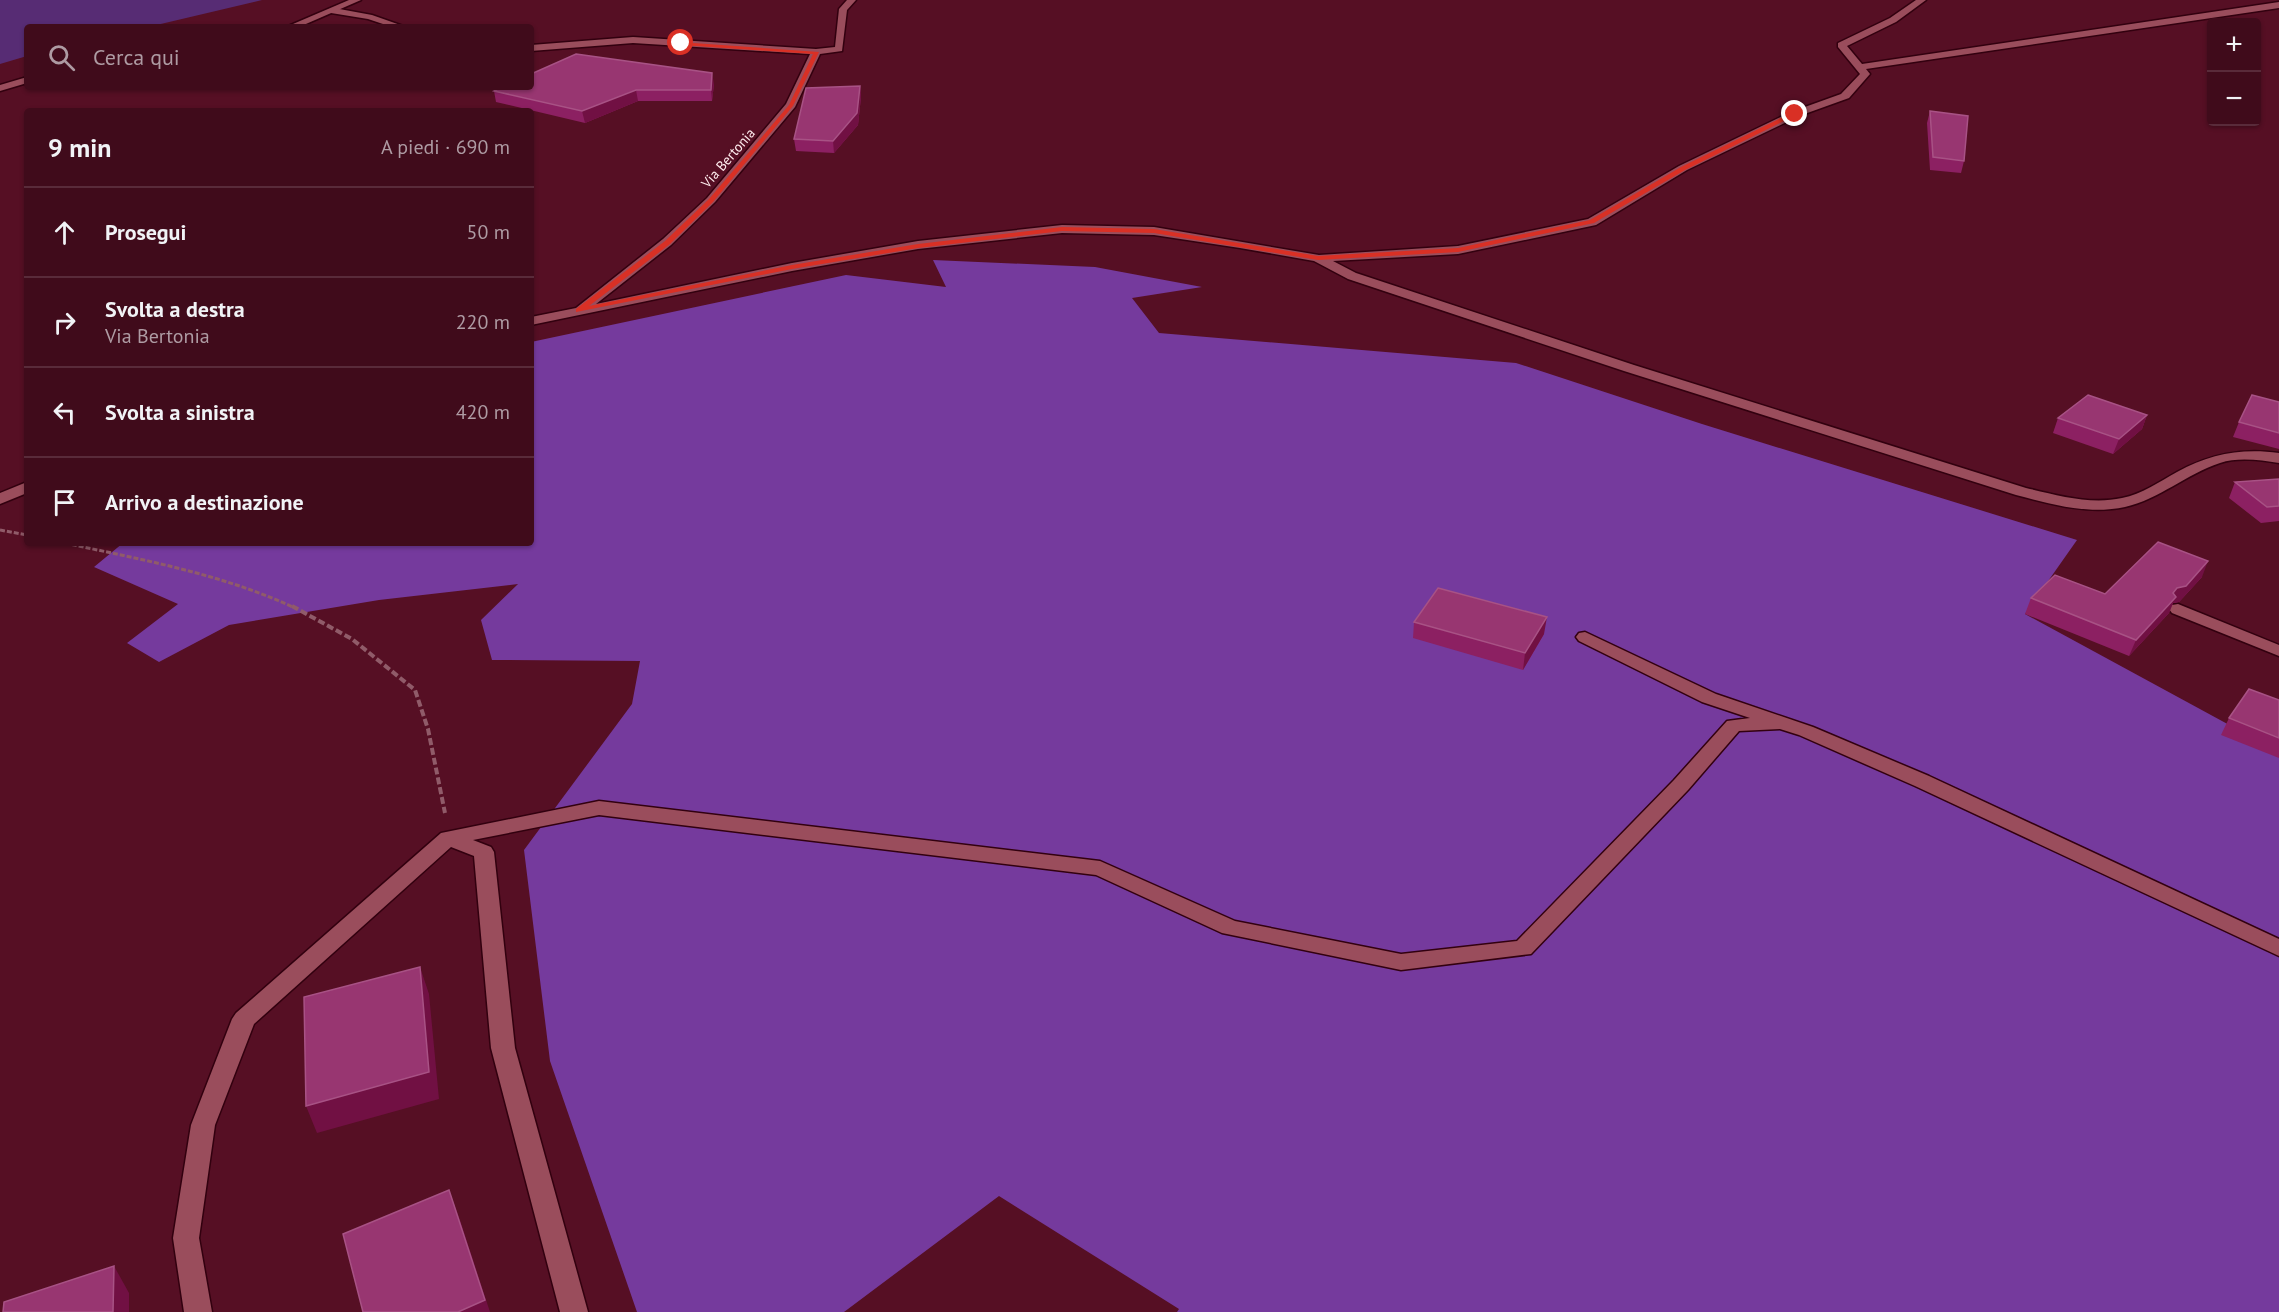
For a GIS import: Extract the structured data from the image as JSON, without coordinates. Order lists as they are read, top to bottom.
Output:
{
  "streets": {
    "street": ["Via Bertonia"]
  },
  "page": {
    "map_buttons": ["+", "−"],
    "search": "Cerca qui",
    "heading": ["9 min", "A piedi · 690 m"],
    "list": [
      ["Prosegui", "50 m"],
      ["Svolta a destra", "Via Bertonia", "220 m"],
      ["Svolta a sinistra", "420 m"],
      "Arrivo a destinazione"
    ]
  }
}
